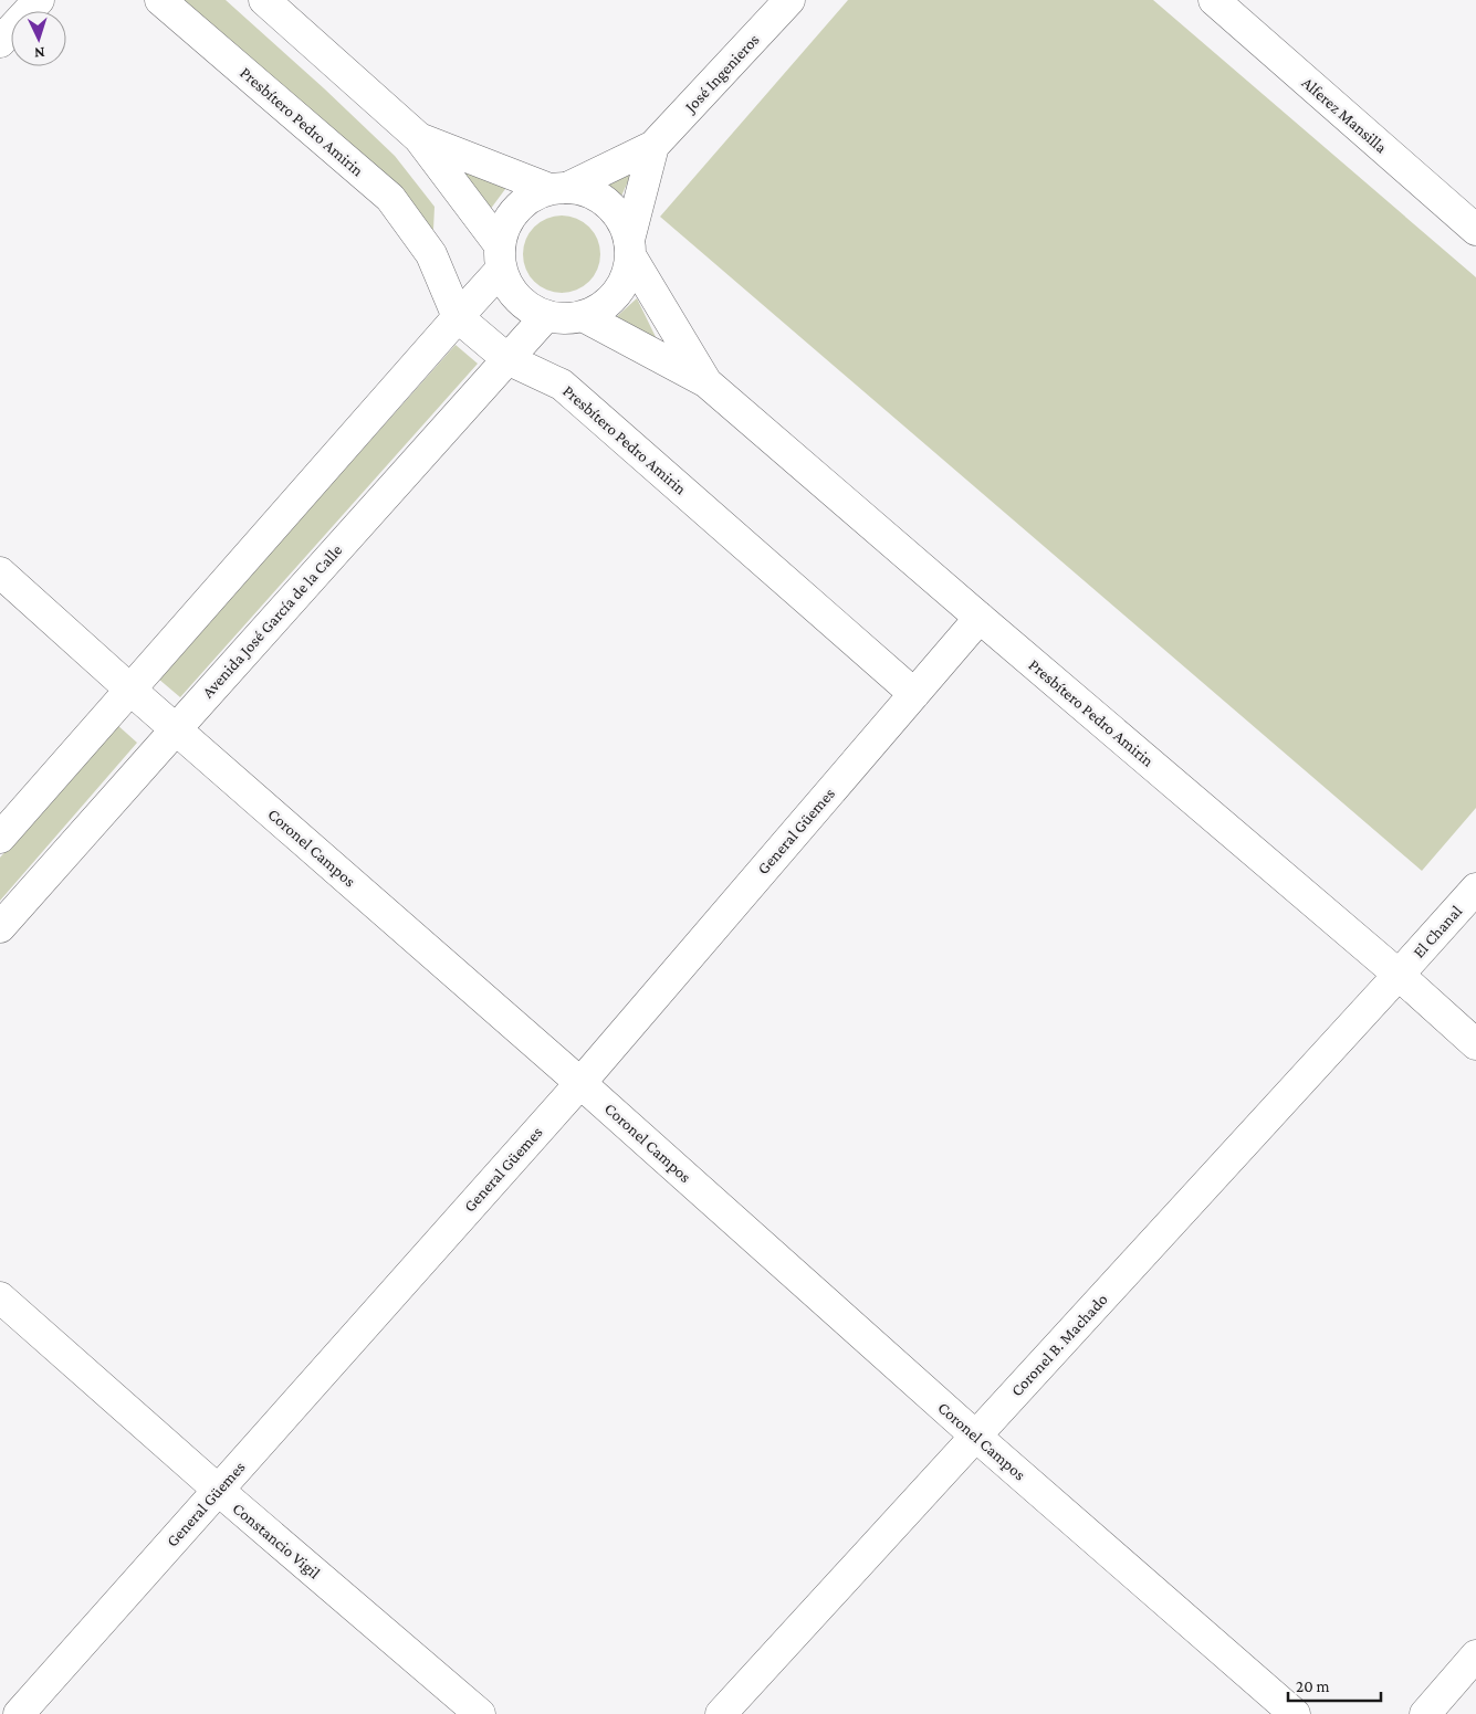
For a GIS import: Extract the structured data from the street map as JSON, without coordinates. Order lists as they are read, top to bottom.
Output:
{
  "streets": {
    "street": [
      "José Ingenieros",
      "Alferez Mansilla",
      "Presbítero Pedro Amirin",
      "Avenida José García de la Calle",
      "General Güemes",
      "Coronel Campos",
      "El Chanal",
      "Coronel B. Machado",
      "Constancio Vigil"
    ]
  },
  "crossings": [
    ["José Ingenieros", "Presbítero Pedro Amirin"],
    ["José Ingenieros", "Avenida José García de la Calle"],
    ["Presbítero Pedro Amirin", "Avenida José García de la Calle"],
    ["Presbítero Pedro Amirin", "General Güemes"],
    ["Presbítero Pedro Amirin", "El Chanal"],
    ["Presbítero Pedro Amirin", "Coronel B. Machado"],
    ["Avenida José García de la Calle", "Coronel Campos"],
    ["General Güemes", "Coronel Campos"],
    ["General Güemes", "Constancio Vigil"],
    ["Coronel Campos", "Coronel B. Machado"],
    ["El Chanal", "Coronel B. Machado"]
  ],
  "scale_bar": "20 m",
  "north": "bottom"
}
